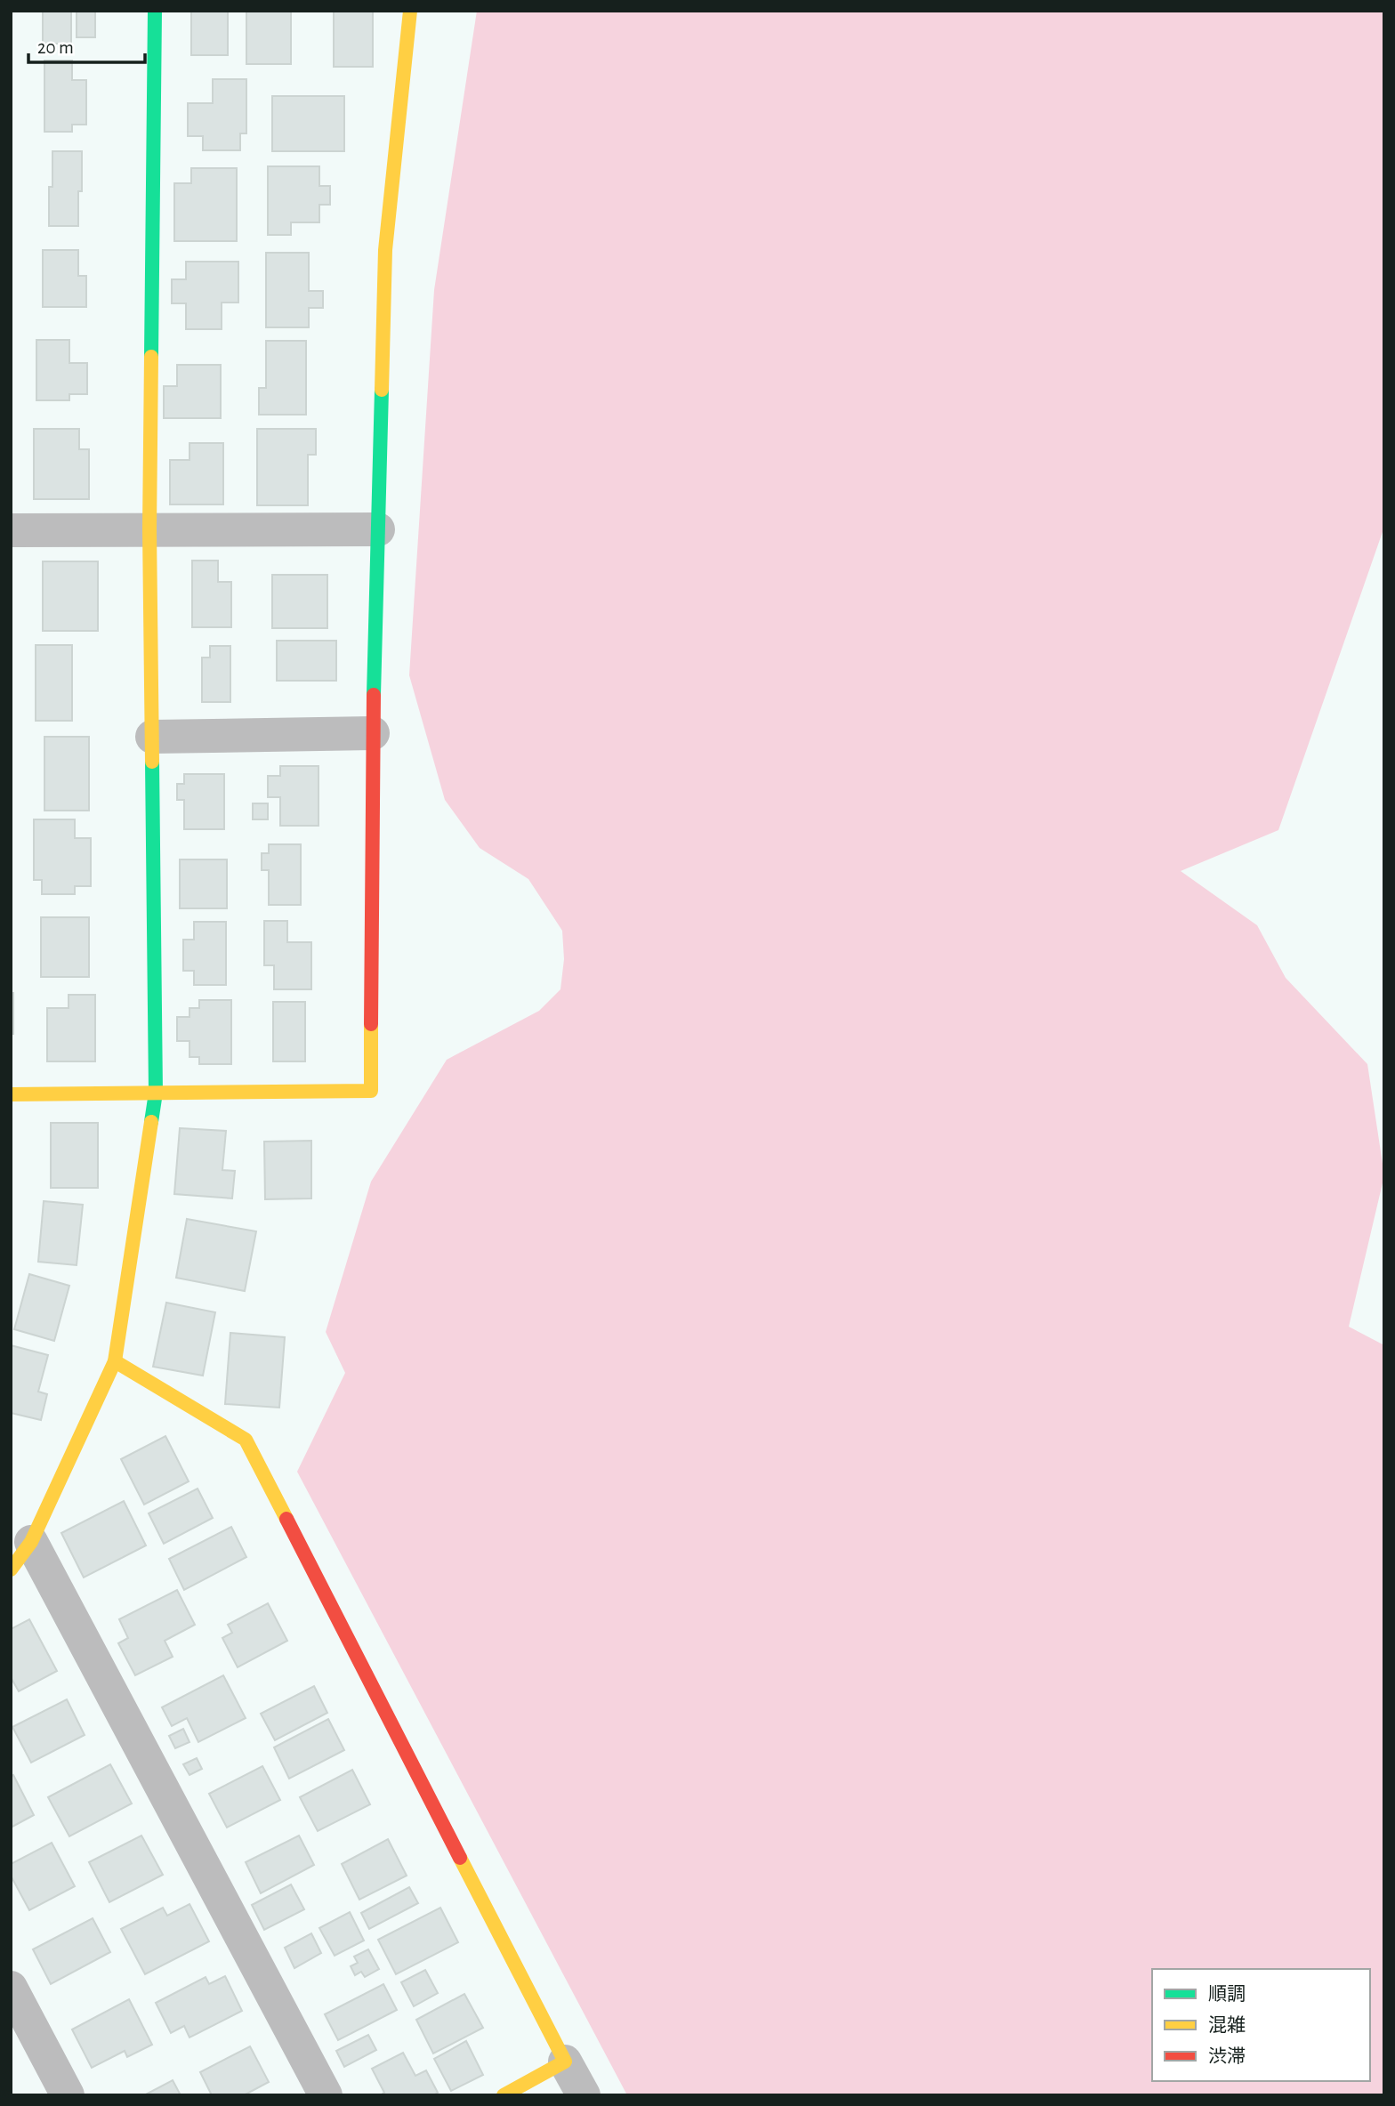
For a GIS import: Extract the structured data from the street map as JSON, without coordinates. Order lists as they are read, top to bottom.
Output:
{
  "legend": ["順調", "混雑", "渋滞"],
  "scale_bar": "20 m"
}
